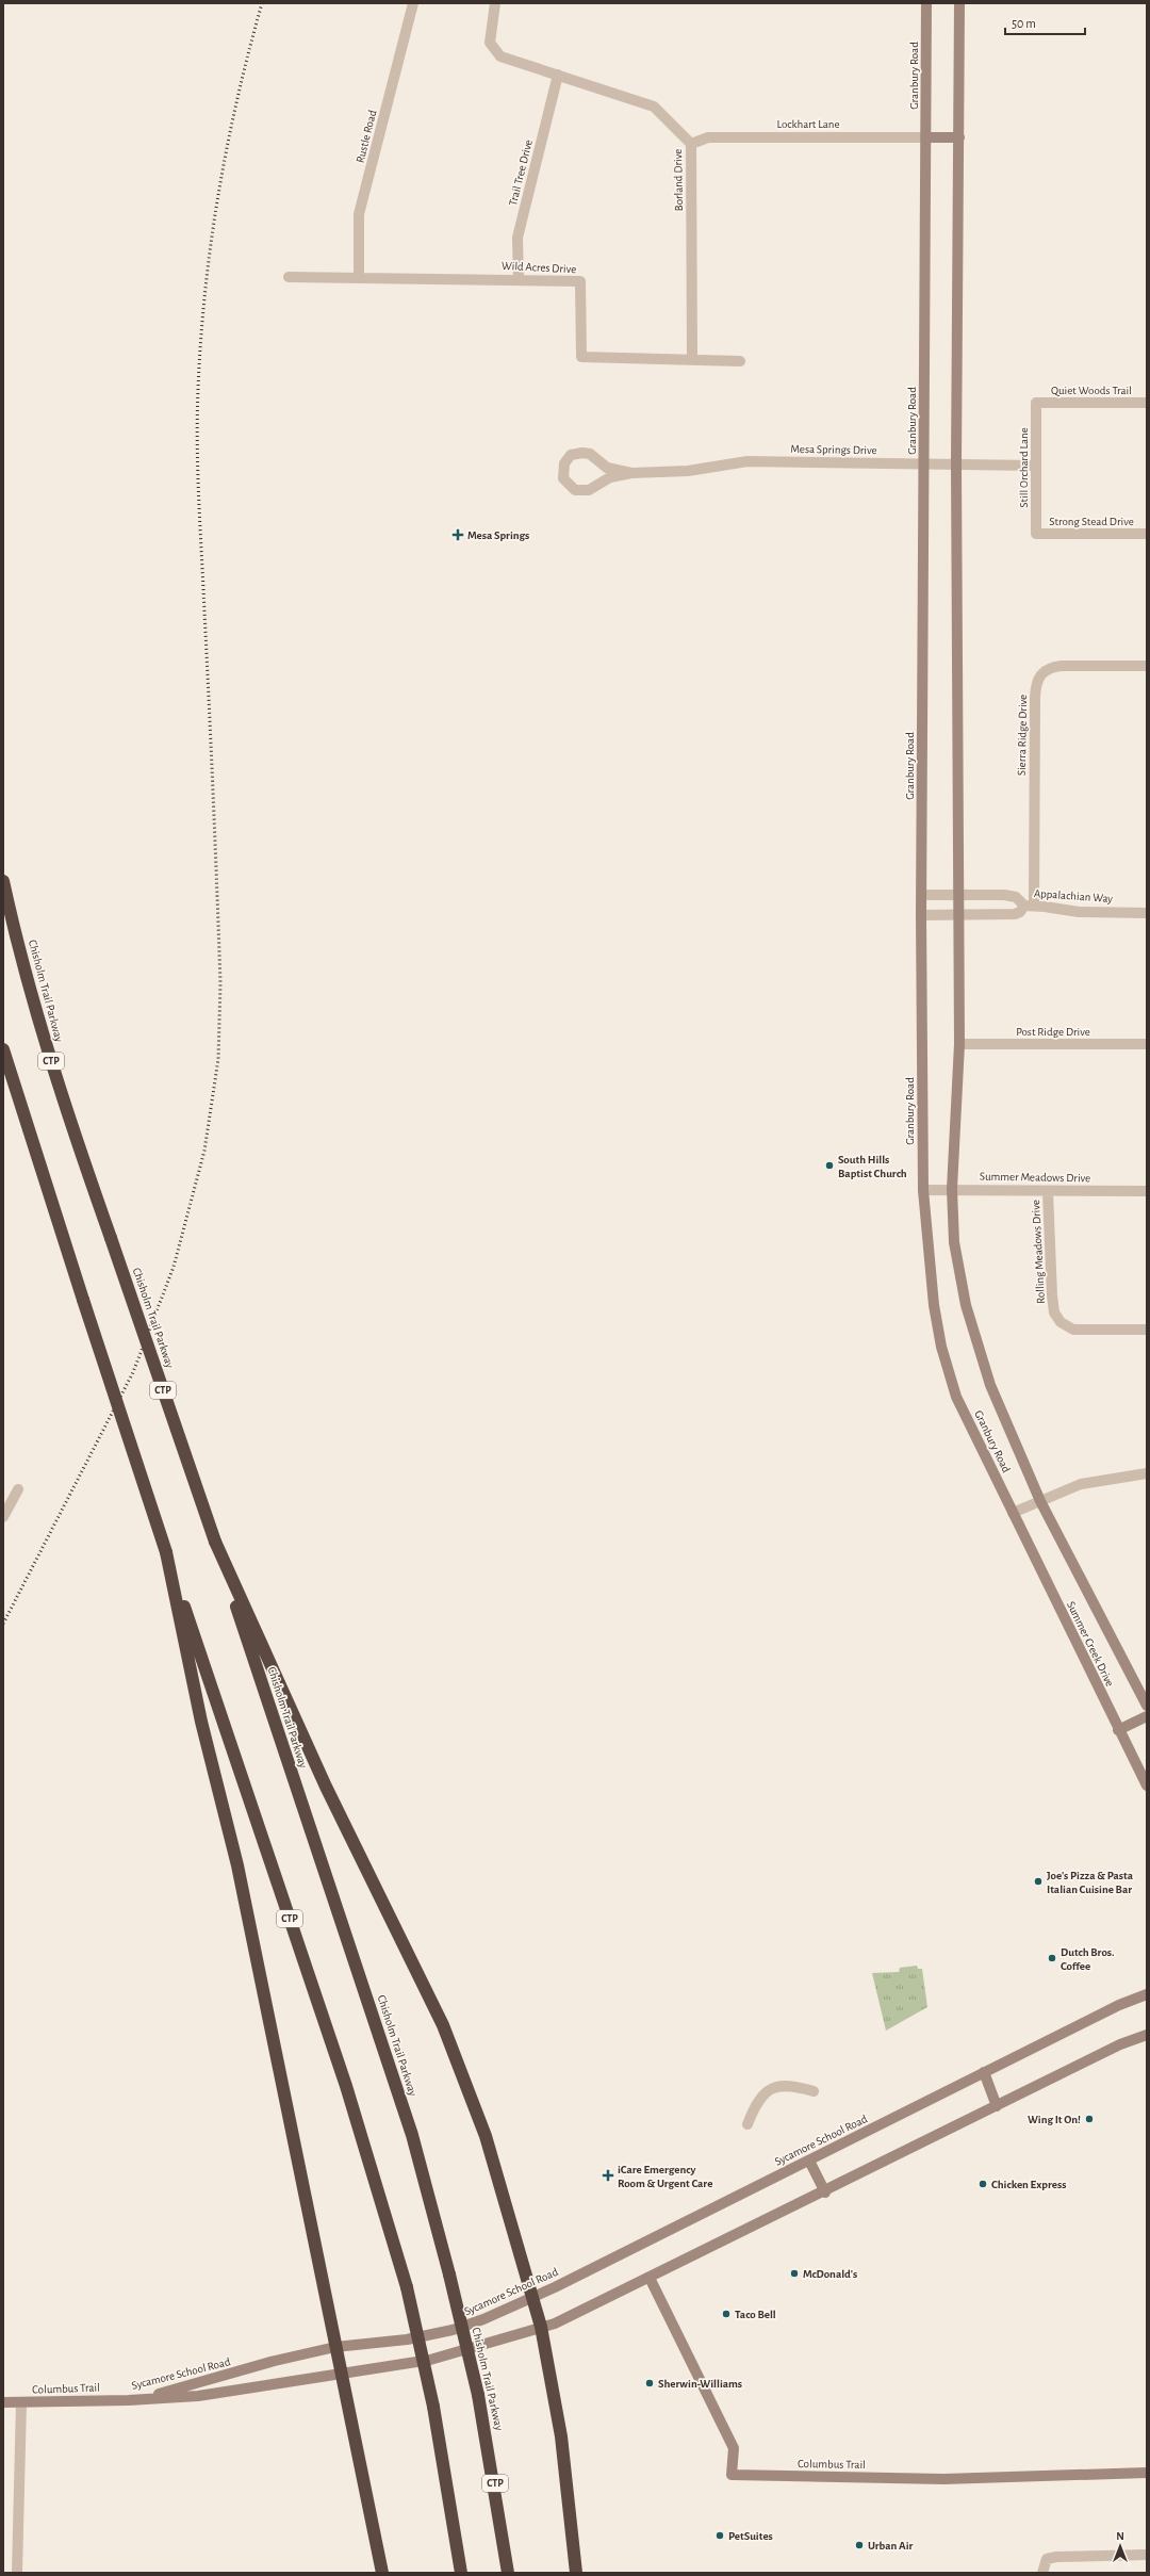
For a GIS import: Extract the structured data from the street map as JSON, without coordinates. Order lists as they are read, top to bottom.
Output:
{
  "streets": {
    "highway": ["Chisholm Trail Parkway", "CTP"],
    "main road": [
      "Granbury Road",
      "Summer Creek Drive",
      "Sycamore School Road",
      "Columbus Trail"
    ],
    "street": [
      "Lockhart Lane",
      "Rustle Road",
      "Trail Tree Drive",
      "Borland Drive",
      "Wild Acres Drive",
      "Quiet Woods Trail",
      "Mesa Springs Drive",
      "Still Orchard Lane",
      "Strong Stead Drive",
      "Sierra Ridge Drive",
      "Appalachian Way",
      "Post Ridge Drive",
      "Summer Meadows Drive",
      "Rolling Meadows Drive"
    ]
  },
  "crossings": [
    ["Granbury Road", "Lockhart Lane"],
    ["Granbury Road", "Mesa Springs Drive"],
    ["Granbury Road", "Appalachian Way"],
    ["Granbury Road", "Post Ridge Drive"],
    ["Granbury Road", "Summer Meadows Drive"],
    ["Granbury Road", "Summer Creek Drive"],
    ["Lockhart Lane", "Borland Drive"],
    ["Rustle Road", "Wild Acres Drive"],
    ["Trail Tree Drive", "Borland Drive"],
    ["Trail Tree Drive", "Wild Acres Drive"],
    ["Borland Drive", "Wild Acres Drive"],
    ["Quiet Woods Trail", "Still Orchard Lane"],
    ["Mesa Springs Drive", "Still Orchard Lane"],
    ["Still Orchard Lane", "Strong Stead Drive"],
    ["Sierra Ridge Drive", "Appalachian Way"],
    ["Summer Meadows Drive", "Rolling Meadows Drive"],
    ["Sycamore School Road", "Columbus Trail"]
  ],
  "places": {
    "health": ["Mesa Springs", "iCare Emergency Room & Urgent Care"],
    "other": [
      "South Hills Baptist Church",
      "Joe's Pizza & Pasta Italian Cuisine Bar",
      "Dutch Bros. Coffee",
      "Wing It On!",
      "Chicken Express",
      "McDonald's",
      "Taco Bell",
      "Sherwin-Williams",
      "PetSuites",
      "Urban Air"
    ]
  },
  "scale_bar": "50 m",
  "north": "top"
}
